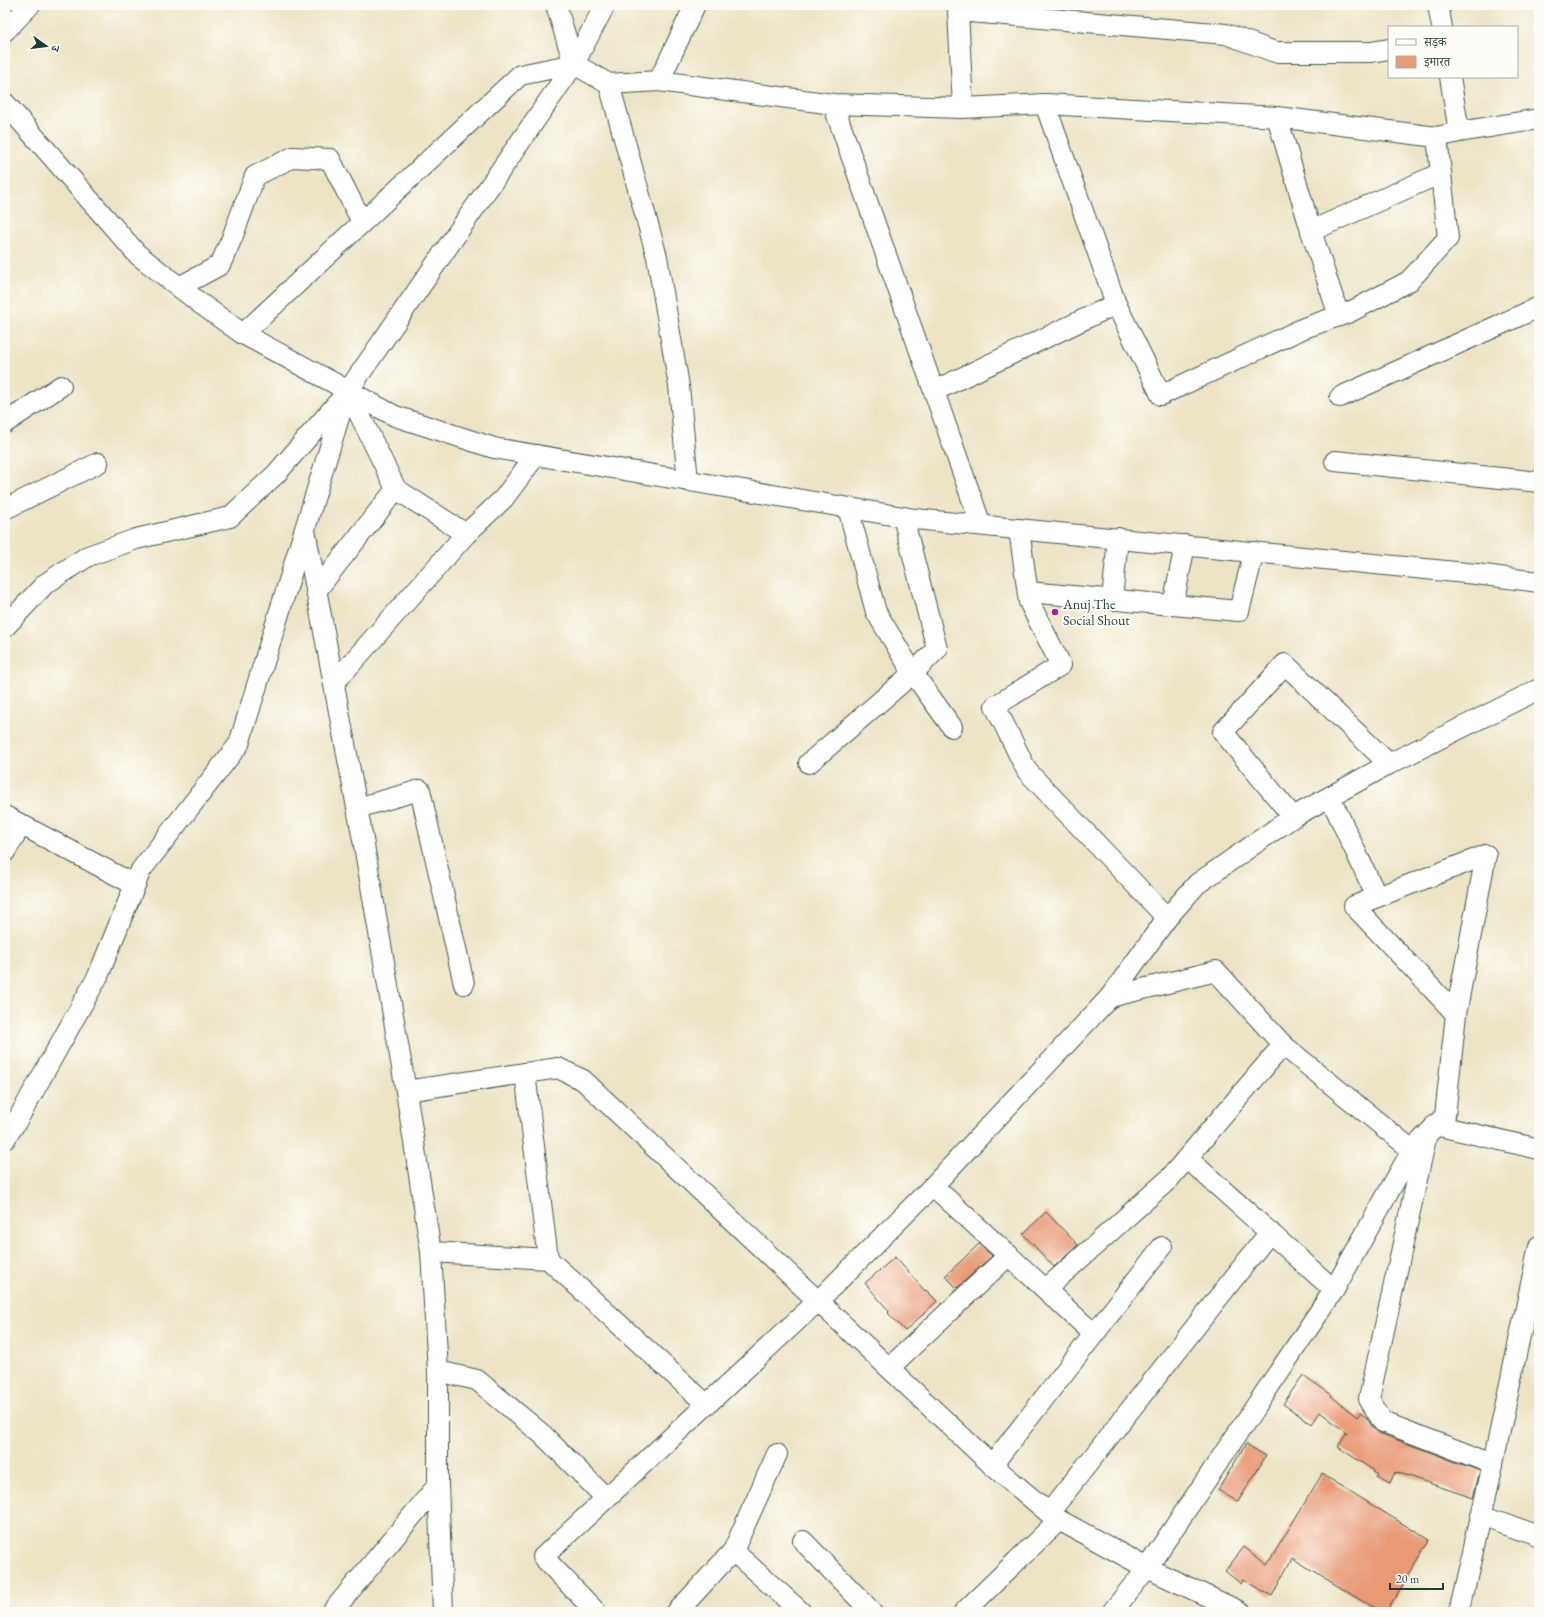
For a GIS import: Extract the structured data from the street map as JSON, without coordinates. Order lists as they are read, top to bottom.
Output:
{
  "places": ["Anuj The Social Shout"],
  "legend": ["सड़क", "इमारत"],
  "scale_bar": "20 m",
  "north": "right"
}
